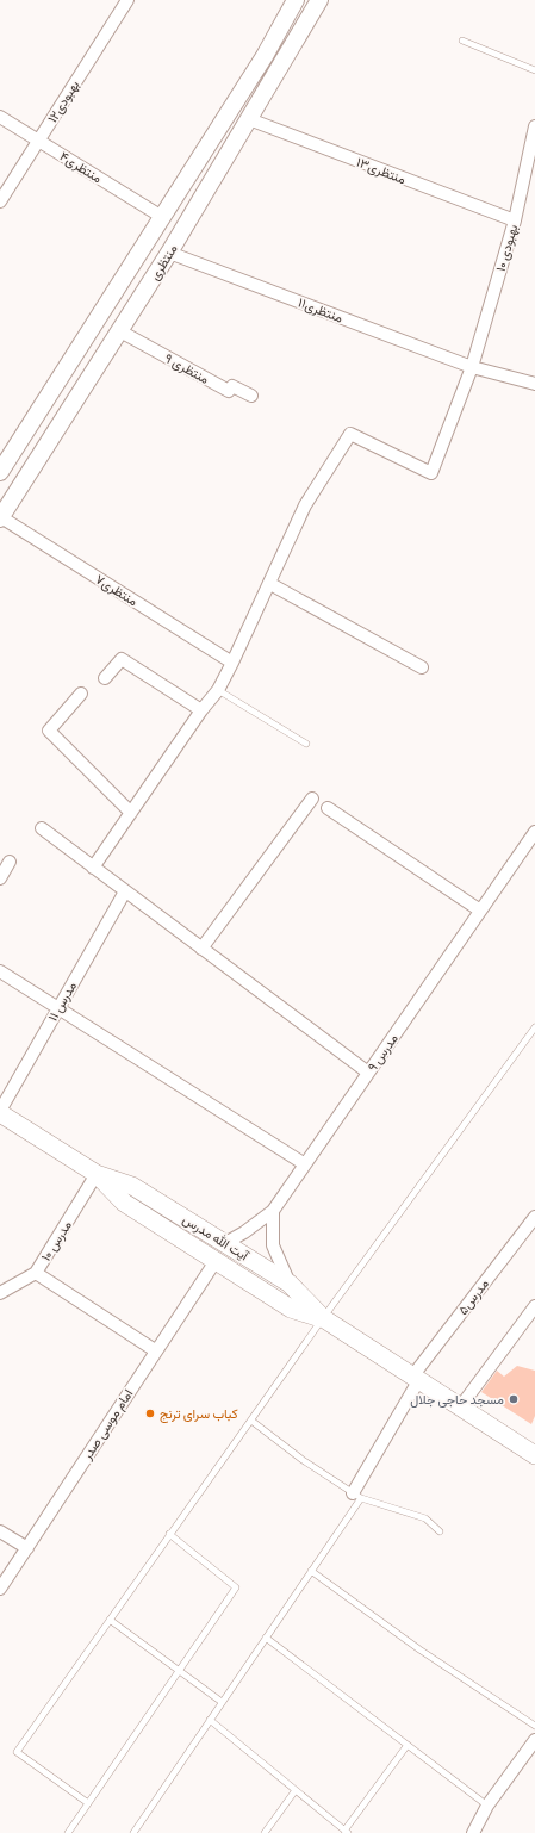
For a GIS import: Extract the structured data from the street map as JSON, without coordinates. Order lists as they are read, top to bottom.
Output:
{
  "streets": {
    "main road": ["آیت الله مدرس"],
    "street": [
      "بهبودی۱۲",
      "منتظری۴",
      "منتظری۱۳",
      "بهبودی ۱۰",
      "منتظری",
      "منتظری۱۱",
      "منتظری ۹",
      "منتظری۷",
      "مدرس ۱۱",
      "مدرس ۹",
      "مدرس ۱۰",
      "مدرس۵",
      "امام موسی صدر"
    ]
  },
  "crossings": [
    ["بهبودی۱۲", "منتظری۴"],
    ["منتظری۴", "منتظری"],
    ["منتظری۱۳", "بهبودی ۱۰"],
    ["منتظری۱۳", "منتظری"],
    ["بهبودی ۱۰", "منتظری۱۱"],
    ["منتظری", "منتظری۱۱"],
    ["منتظری", "منتظری ۹"],
    ["منتظری", "منتظری۷"],
    ["مدرس ۱۱", "آیت الله مدرس"],
    ["آیت الله مدرس", "مدرس ۱۰"],
    ["آیت الله مدرس", "مدرس۵"],
    ["آیت الله مدرس", "امام موسی صدر"]
  ],
  "places": ["مسجد حاجی جلال", "کباب سرای ترنج"]
}
